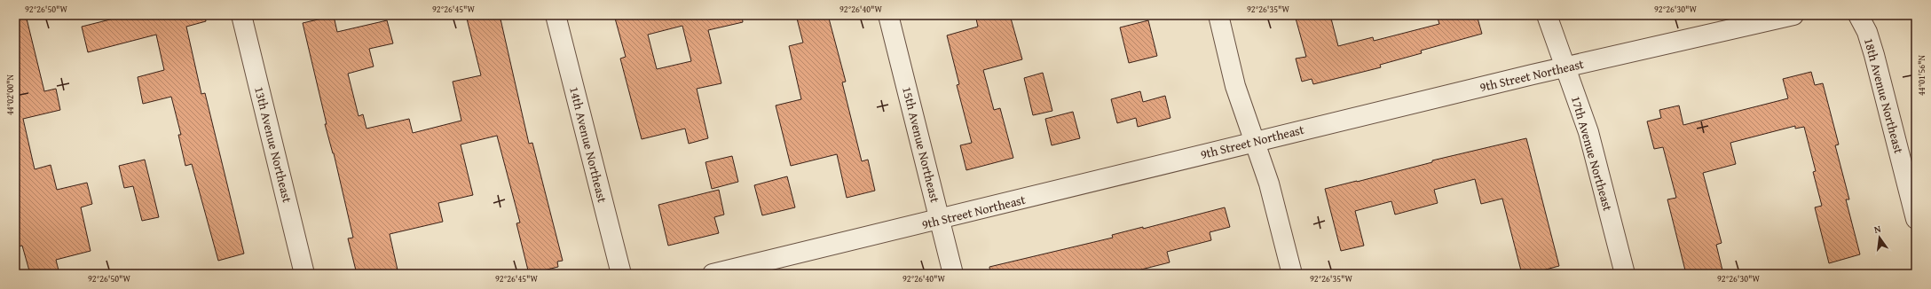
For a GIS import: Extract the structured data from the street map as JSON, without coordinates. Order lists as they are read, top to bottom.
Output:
{
  "streets": {
    "street": [
      "9th Street Northeast",
      "18th Avenue Northeast",
      "13th Avenue Northeast",
      "14th Avenue Northeast",
      "15th Avenue Northeast",
      "17th Avenue Northeast"
    ]
  },
  "crossings": [
    ["9th Street Northeast", "15th Avenue Northeast"],
    ["9th Street Northeast", "17th Avenue Northeast"]
  ],
  "north": "top",
  "coordinates": [
    "92°26'50\"W",
    "92°26'45\"W",
    "92°26'40\"W",
    "92°26'35\"W",
    "92°26'30\"W",
    "44°01'56\"N",
    "44°02'00\"N"
  ]
}
